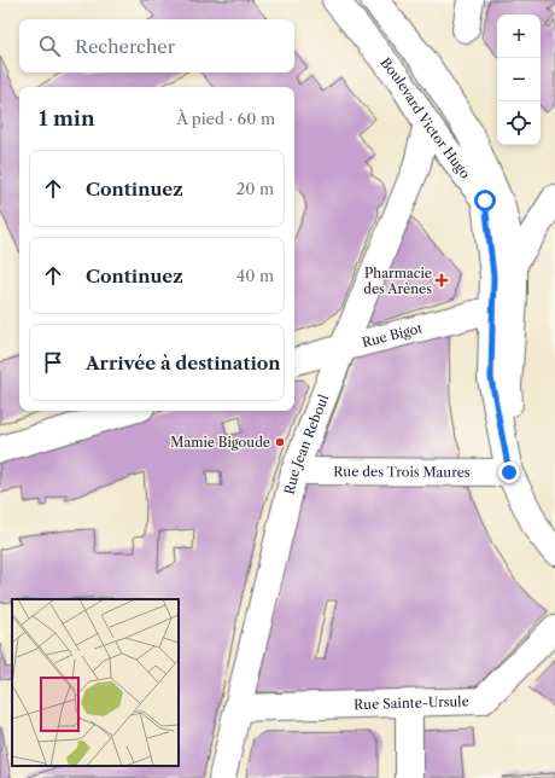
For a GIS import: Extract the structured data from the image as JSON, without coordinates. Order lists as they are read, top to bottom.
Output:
{
  "streets": {
    "street": [
      "Boulevard Victor Hugo",
      "Rue Bigot",
      "Rue Jean Reboul",
      "Rue des Trois Maures",
      "Rue Sainte-Ursule"
    ]
  },
  "crossings": [
    ["Boulevard Victor Hugo", "Rue Jean Reboul"],
    ["Rue Bigot", "Rue Jean Reboul"],
    ["Rue Jean Reboul", "Rue des Trois Maures"],
    ["Rue Jean Reboul", "Rue Sainte-Ursule"]
  ],
  "places": {
    "health": ["Pharmacie des Arènes"],
    "other": ["Mamie Bigoude"]
  },
  "page": {
    "map_buttons": ["+", "−"],
    "search": "Rechercher",
    "heading": ["1 min", "À pied · 60 m"],
    "list": [
      ["Continuez", "20 m"],
      ["Continuez", "40 m"],
      "Arrivée à destination"
    ]
  }
}
